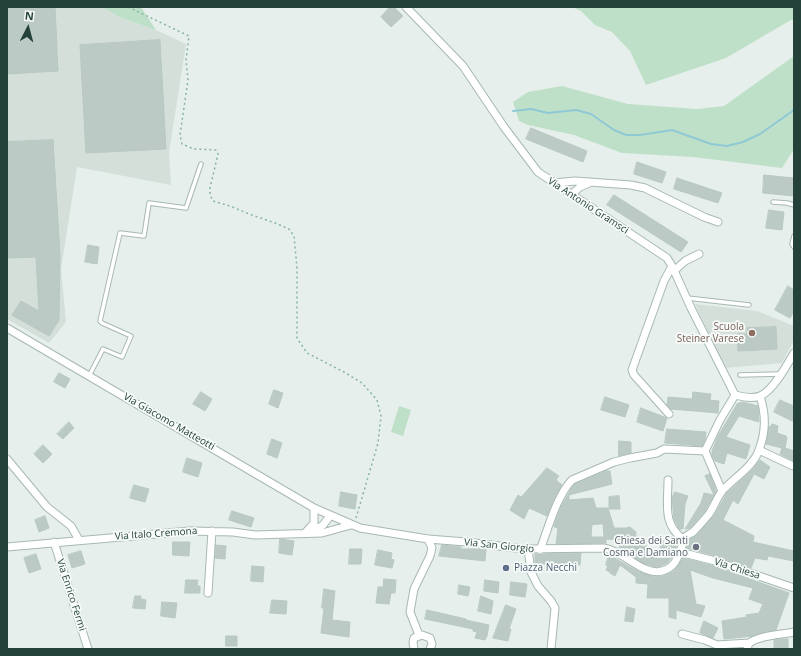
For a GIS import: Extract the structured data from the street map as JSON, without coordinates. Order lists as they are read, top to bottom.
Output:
{
  "streets": {
    "street": [
      "Via Antonio Gramsci",
      "Via Giacomo Matteotti",
      "Via Italo Cremona",
      "Via San Giorgio",
      "Via Chiesa",
      "Via Enrico Fermi"
    ]
  },
  "crossings": [
    ["Via Giacomo Matteotti", "Via San Giorgio"],
    ["Via Italo Cremona", "Via San Giorgio"],
    ["Via Italo Cremona", "Via Enrico Fermi"],
    ["Via San Giorgio", "Via Chiesa"]
  ],
  "places": ["Scuola Steiner Varese", "Chiesa dei Santi Cosma e Damiano", "Piazza Necchi"],
  "north": "top"
}
